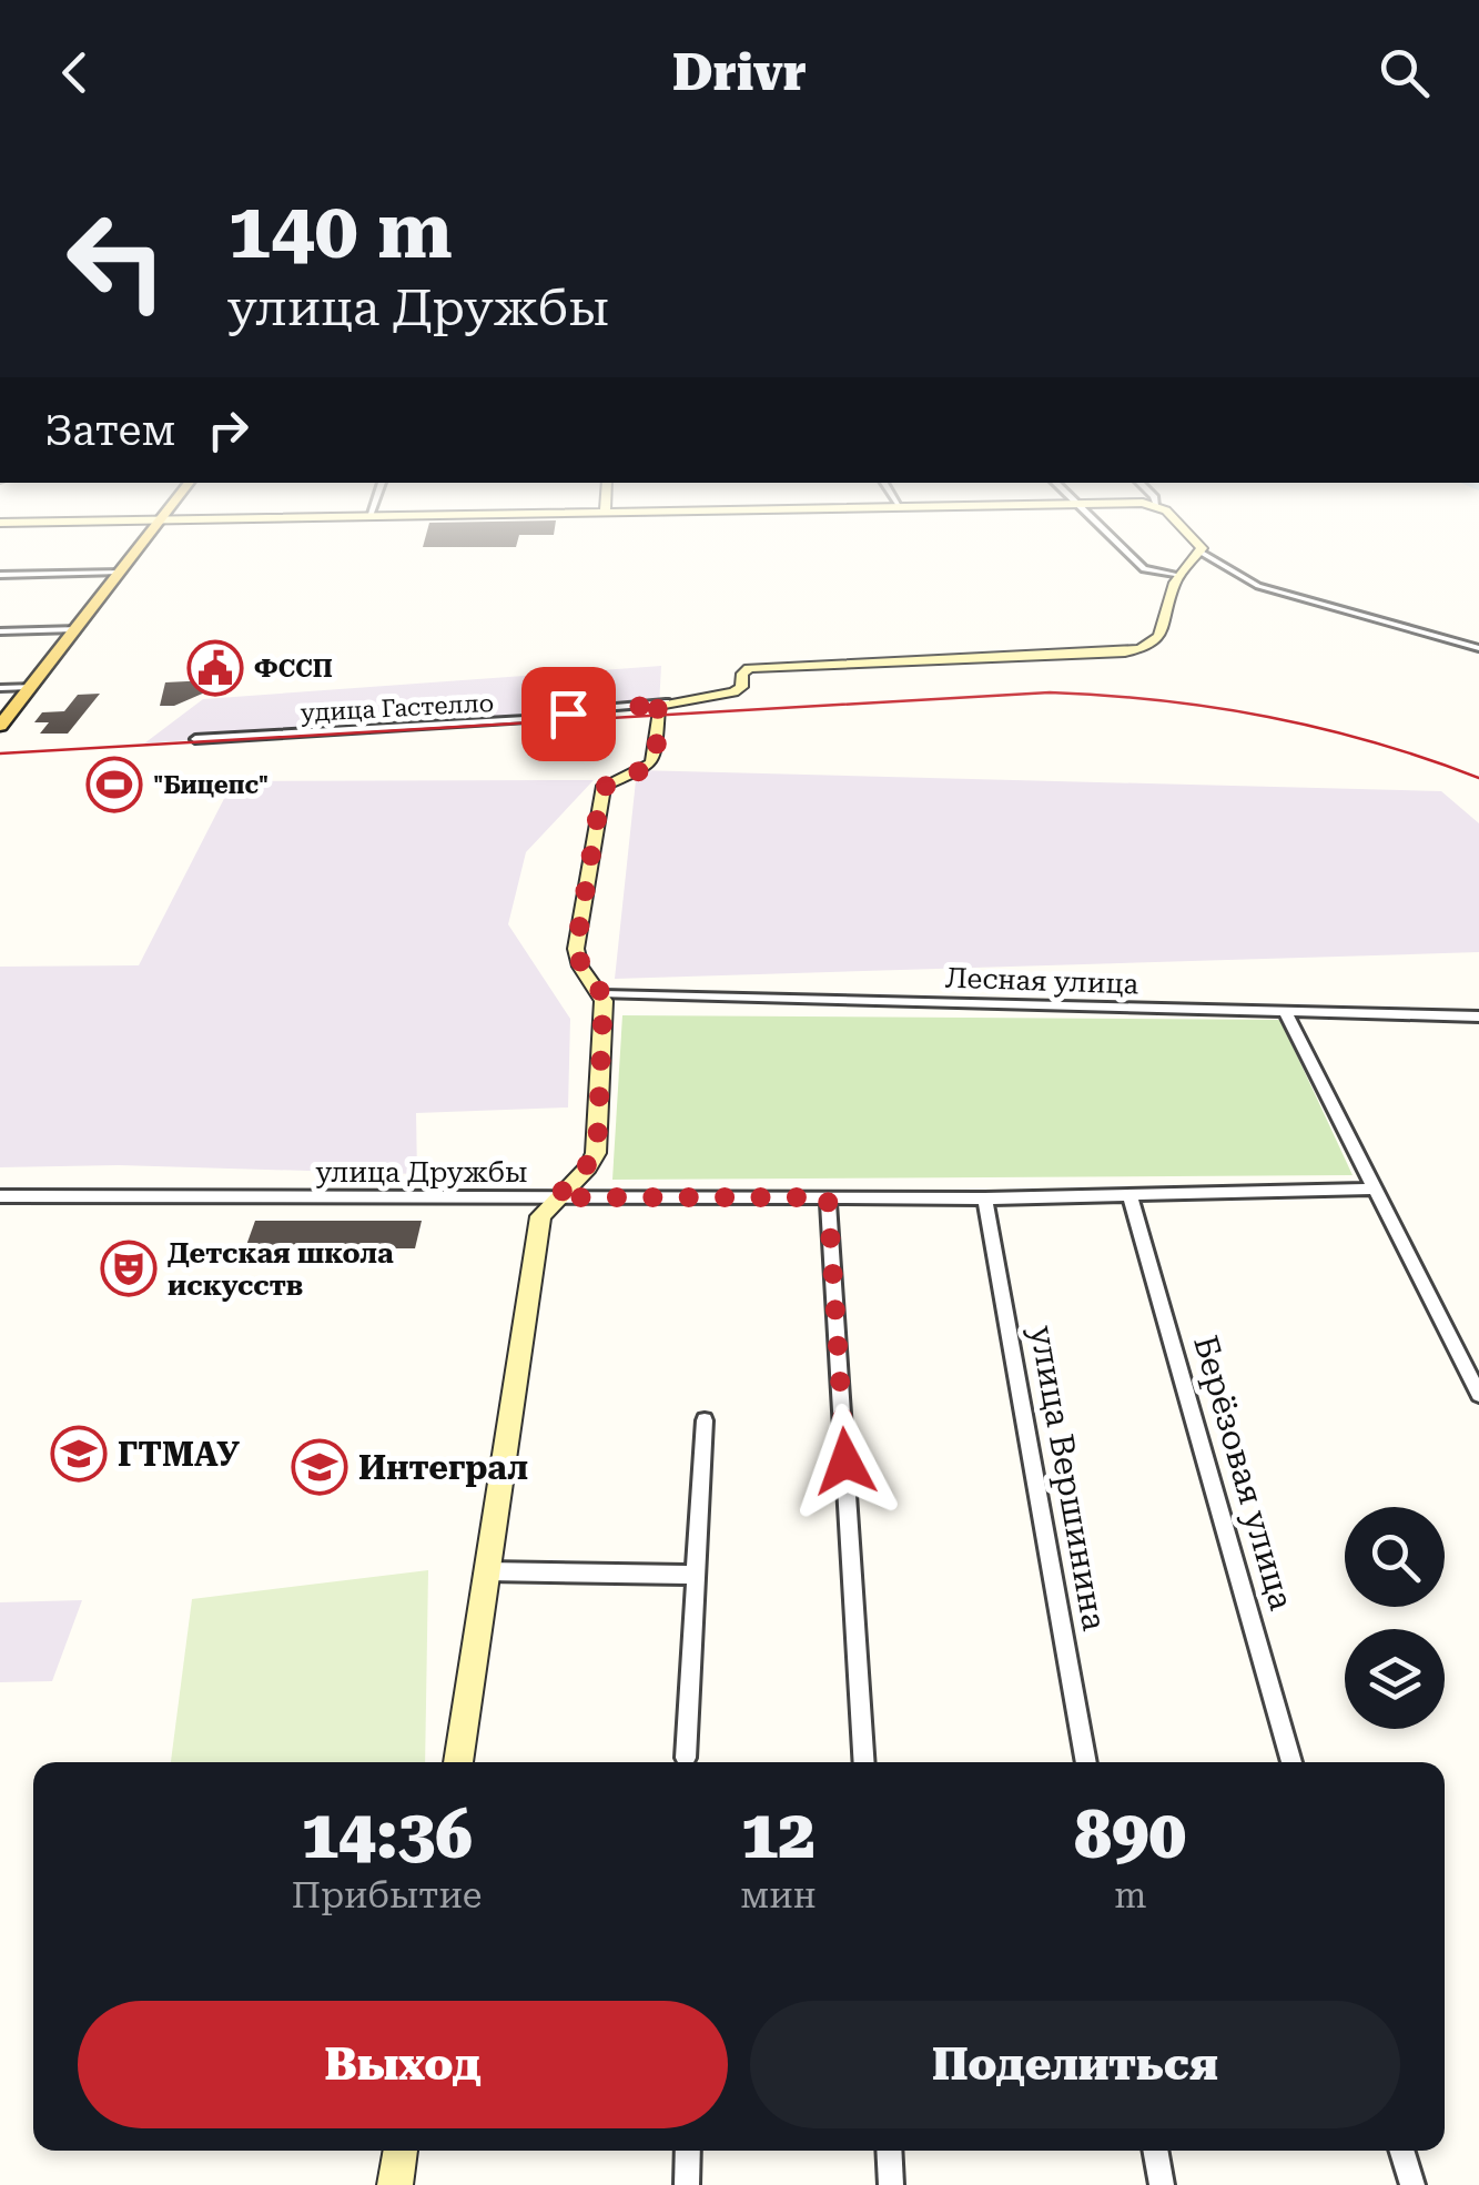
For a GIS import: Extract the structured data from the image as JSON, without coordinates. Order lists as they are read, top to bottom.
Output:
{
  "streets": {
    "street": [
      "удица Гастелло",
      "Лесная улица",
      "улица Дружбы",
      "Берёзовая улица",
      "улица Вершинина"
    ]
  },
  "crossings": [
    ["улица Дружбы", "Берёзовая улица"],
    ["улица Дружбы", "улица Вершинина"]
  ],
  "places": {
    "public building": ["ФССП"],
    "sports": ["\"Бицепс\""],
    "theatre": ["Детская школа искусств"],
    "school or university": ["ГТМАУ", "Интеграл"]
  },
  "page": {
    "header": "Drivr",
    "turn": ["140 m", "улица Дружбы"],
    "then": "Затем",
    "eta": [
      "14:36",
      "Прибытие",
      "12",
      "мин",
      "890",
      "m"
    ],
    "buttons": ["Выход", "Поделиться"]
  }
}
